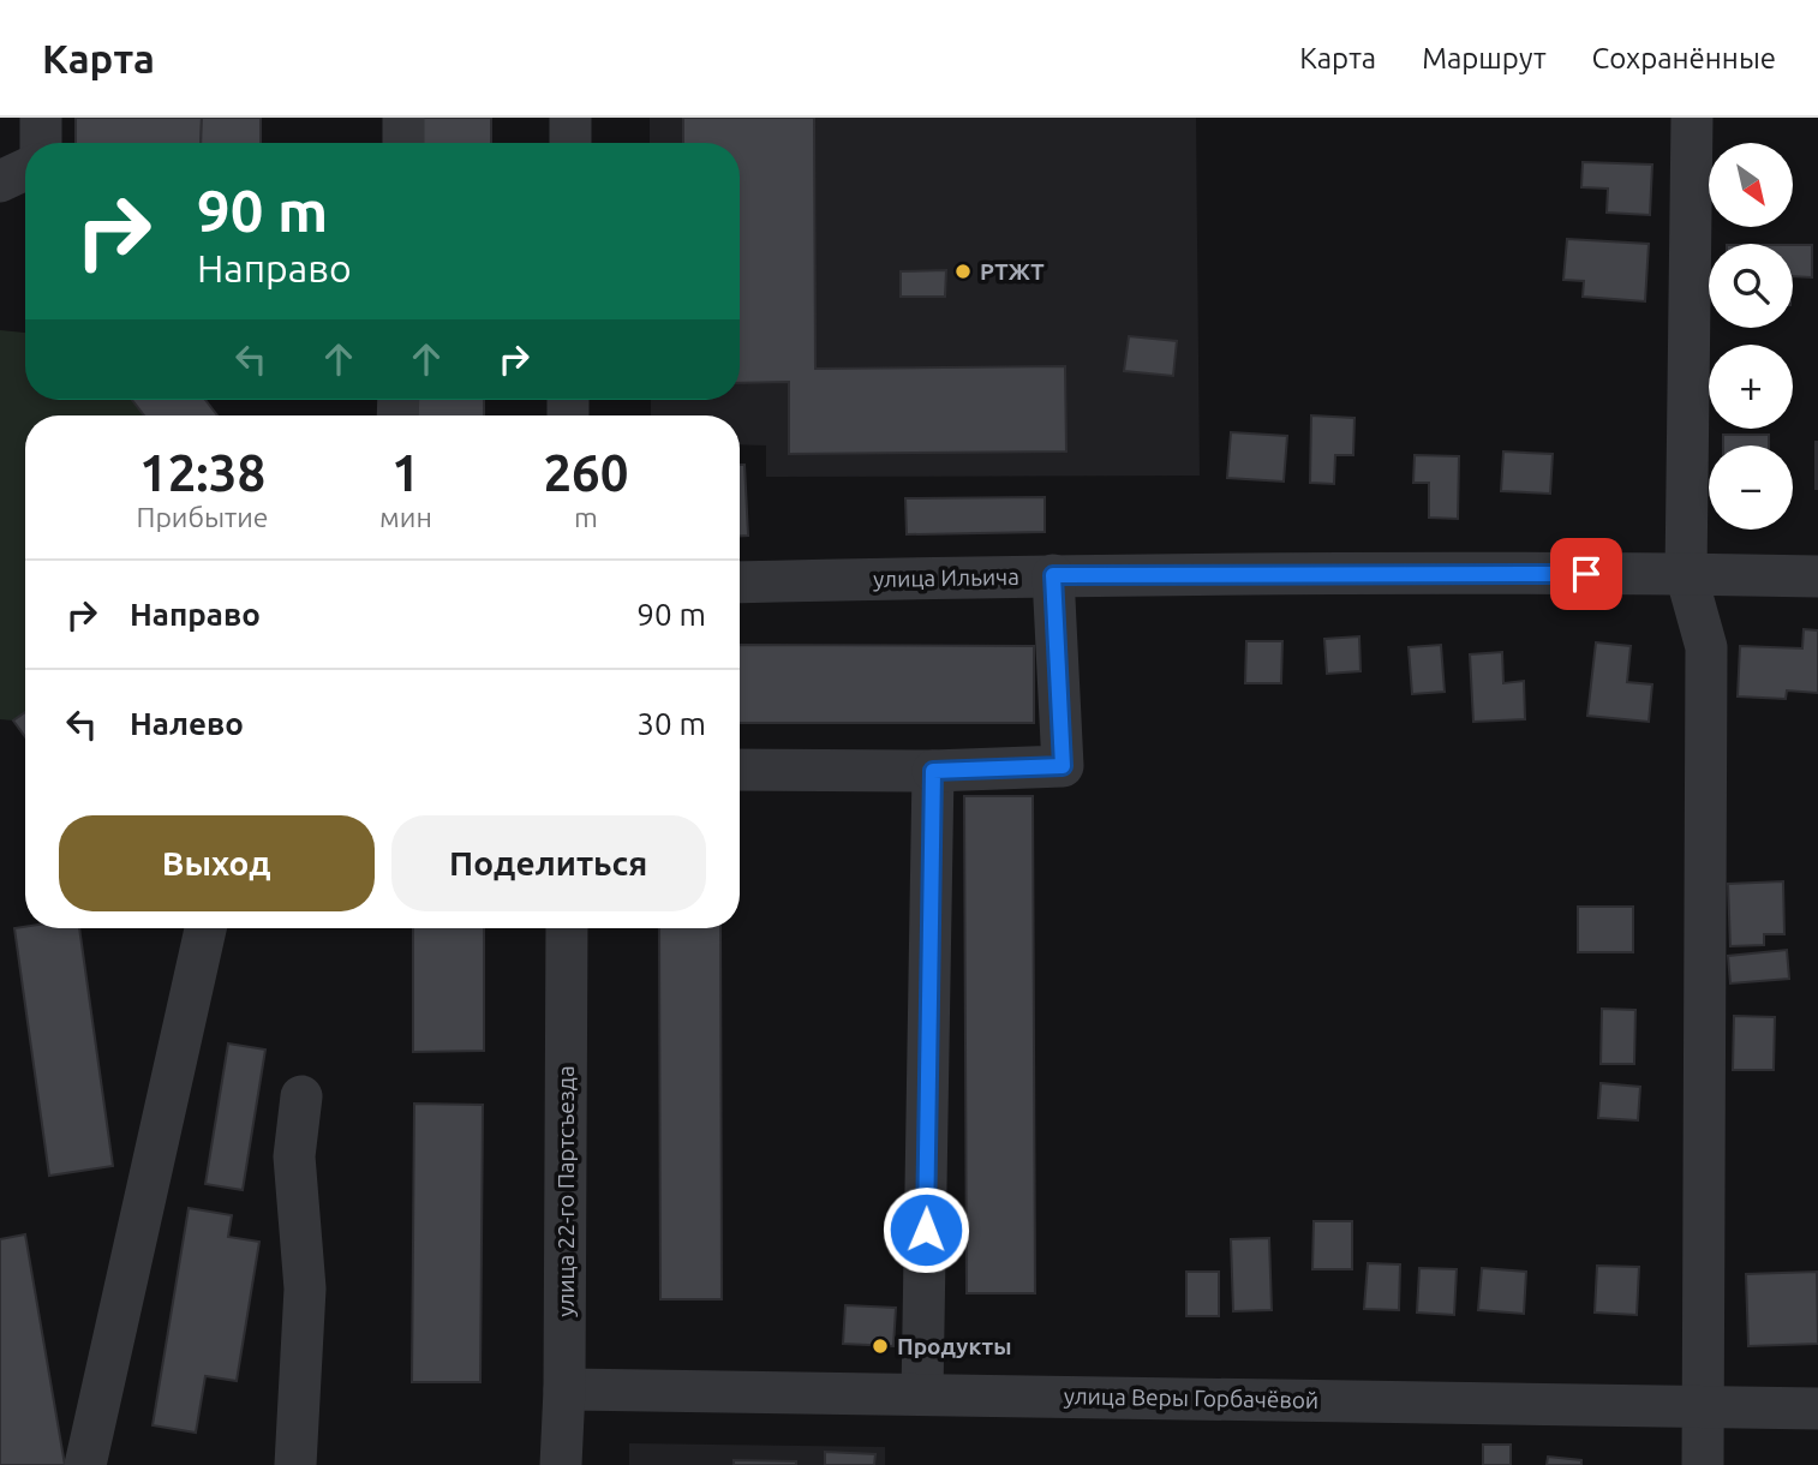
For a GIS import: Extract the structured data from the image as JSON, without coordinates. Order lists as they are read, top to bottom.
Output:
{
  "streets": {
    "street": ["улица Ильича", "улица 22-го Партсъезда", "улица Веры Горбачёвой"]
  },
  "crossings": [
    ["улица 22-го Партсъезда", "улица Веры Горбачёвой"]
  ],
  "places": ["РТЖТ", "Продукты"],
  "north": "bottom right",
  "page": {
    "header": "Карта",
    "nav": ["Карта", "Маршрут", "Сохранённые"],
    "map_buttons": ["+", "−"],
    "turn": ["90 m", "Направо"],
    "eta": [
      "12:38",
      "Прибытие",
      "1",
      "мин",
      "260",
      "m"
    ],
    "list": [
      {
        "name": "Направо",
        "value": "90 m"
      },
      {
        "name": "Налево",
        "value": "30 m"
      }
    ],
    "buttons": ["Выход", "Поделиться"]
  }
}
